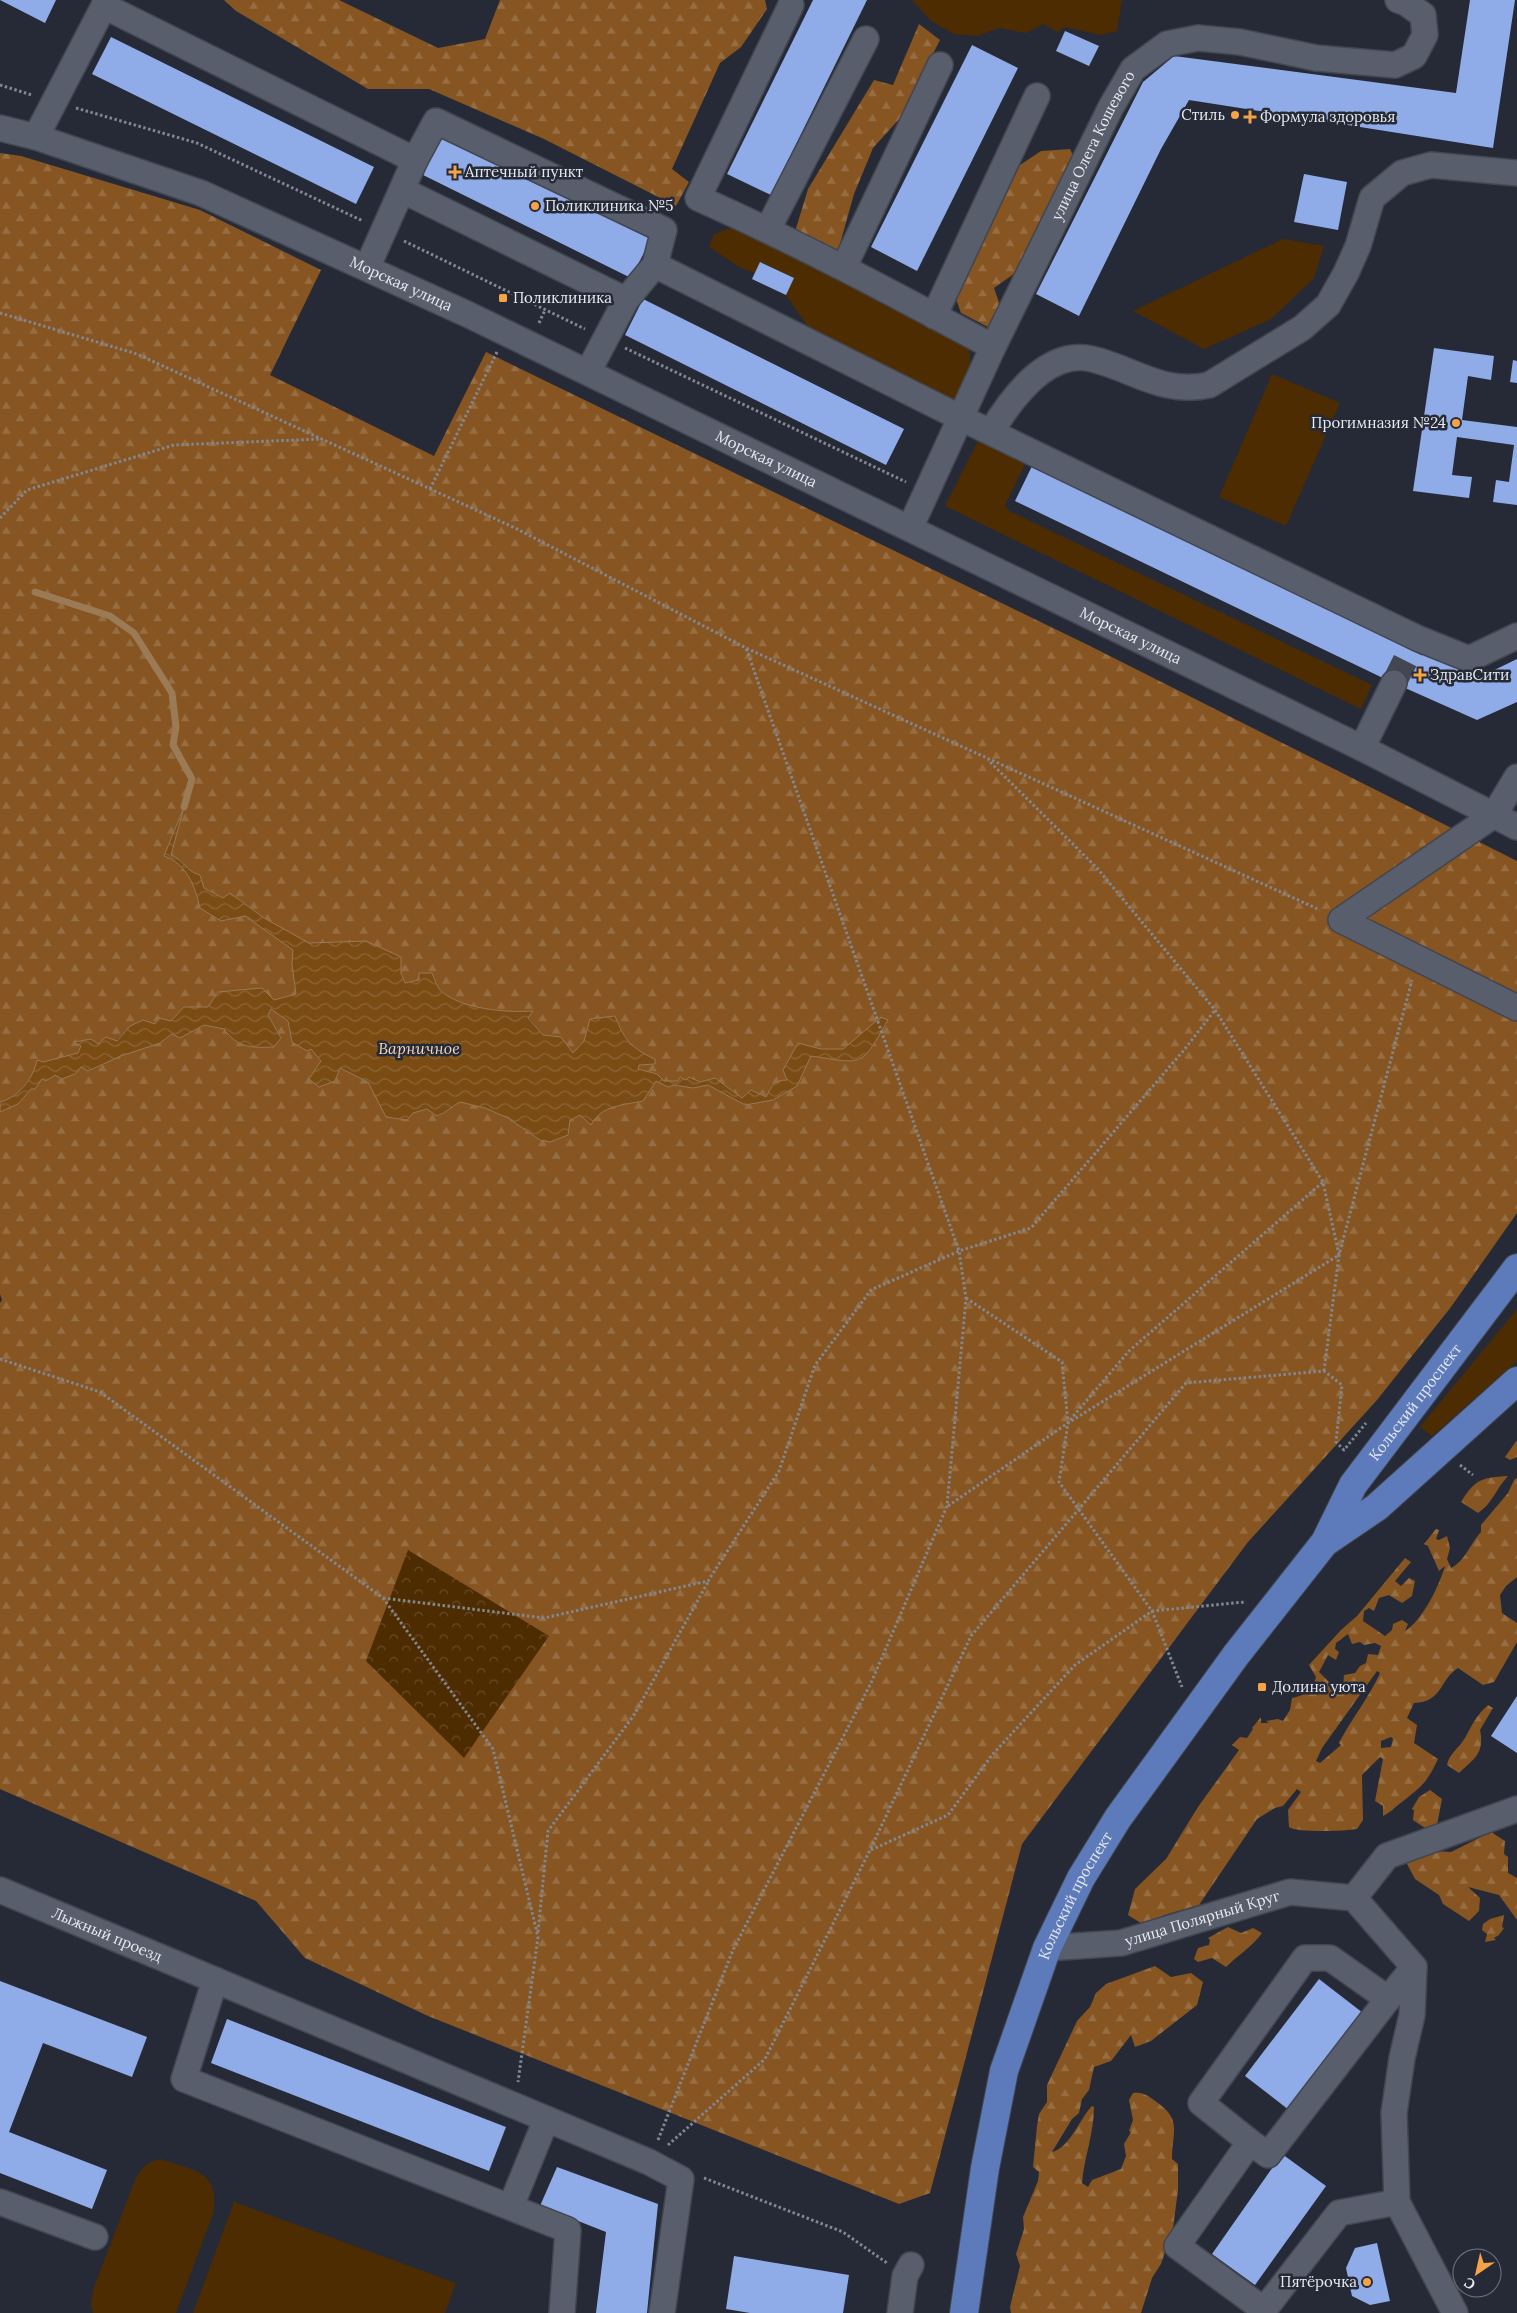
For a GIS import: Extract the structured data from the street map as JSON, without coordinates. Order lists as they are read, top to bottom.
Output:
{
  "streets": {
    "main road": ["Кольский проспект"],
    "street": [
      "улица Олега Кошевого",
      "Морская улица",
      "улица Полярный Круг",
      "Лыжный проезд"
    ]
  },
  "crossings": [
    ["улица Олега Кошевого", "Морская улица"],
    ["Кольский проспект", "улица Полярный Круг"]
  ],
  "water": ["Варничное"],
  "places": {
    "other": [
      "Стиль",
      "Поликлиника №5",
      "Прогимназия №24",
      "Пятёрочка"
    ],
    "health": ["Формула здоровья", "Аптечный пункт", "ЗдравСити"],
    "transit": ["Поликлиника", "Долина уюта"]
  },
  "north": "bottom left"
}
